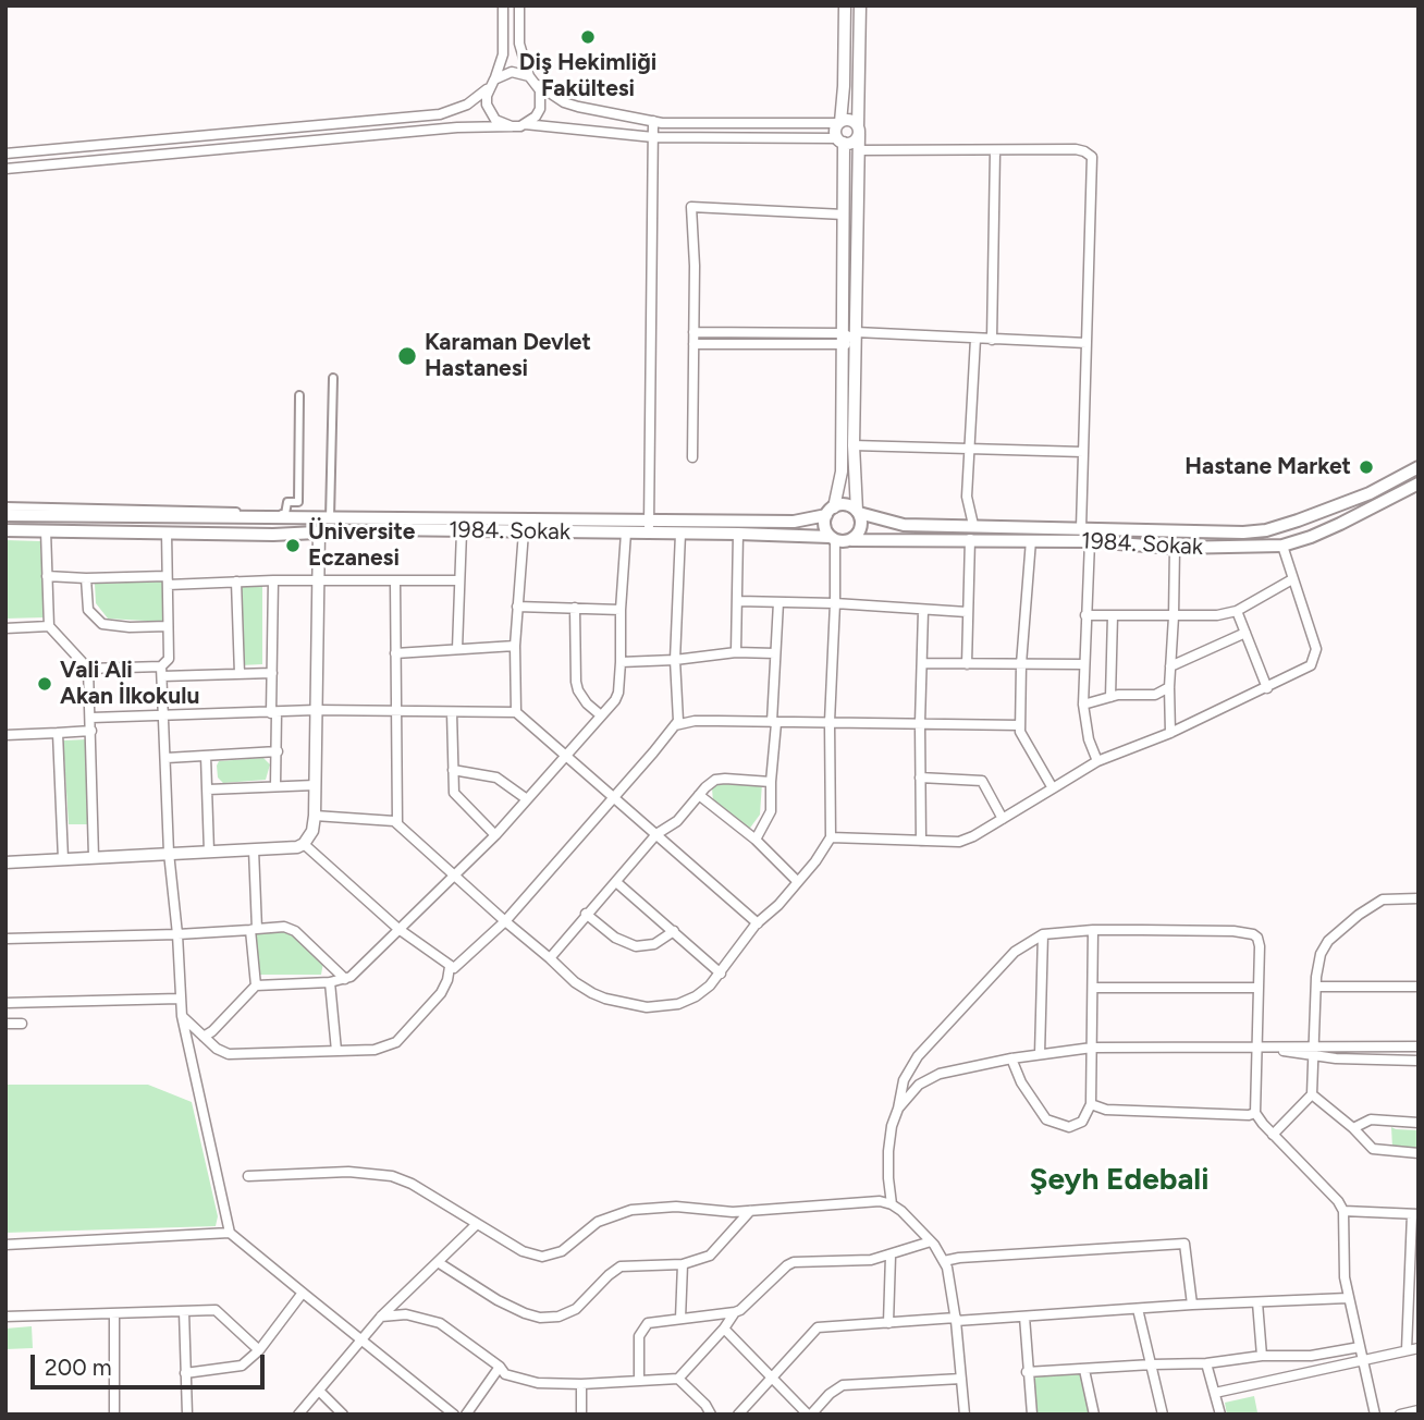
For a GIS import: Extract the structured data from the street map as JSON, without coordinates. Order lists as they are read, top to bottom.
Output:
{
  "streets": {
    "main road": ["1984. Sokak"]
  },
  "districts": ["Şeyh Edebali"],
  "places": [
    "Diş Hekimliği Fakültesi",
    "Karaman Devlet Hastanesi",
    "Hastane Market",
    "Üniversite Eczanesi",
    "Vali Ali Akan İlkokulu"
  ],
  "scale_bar": "200 m"
}
